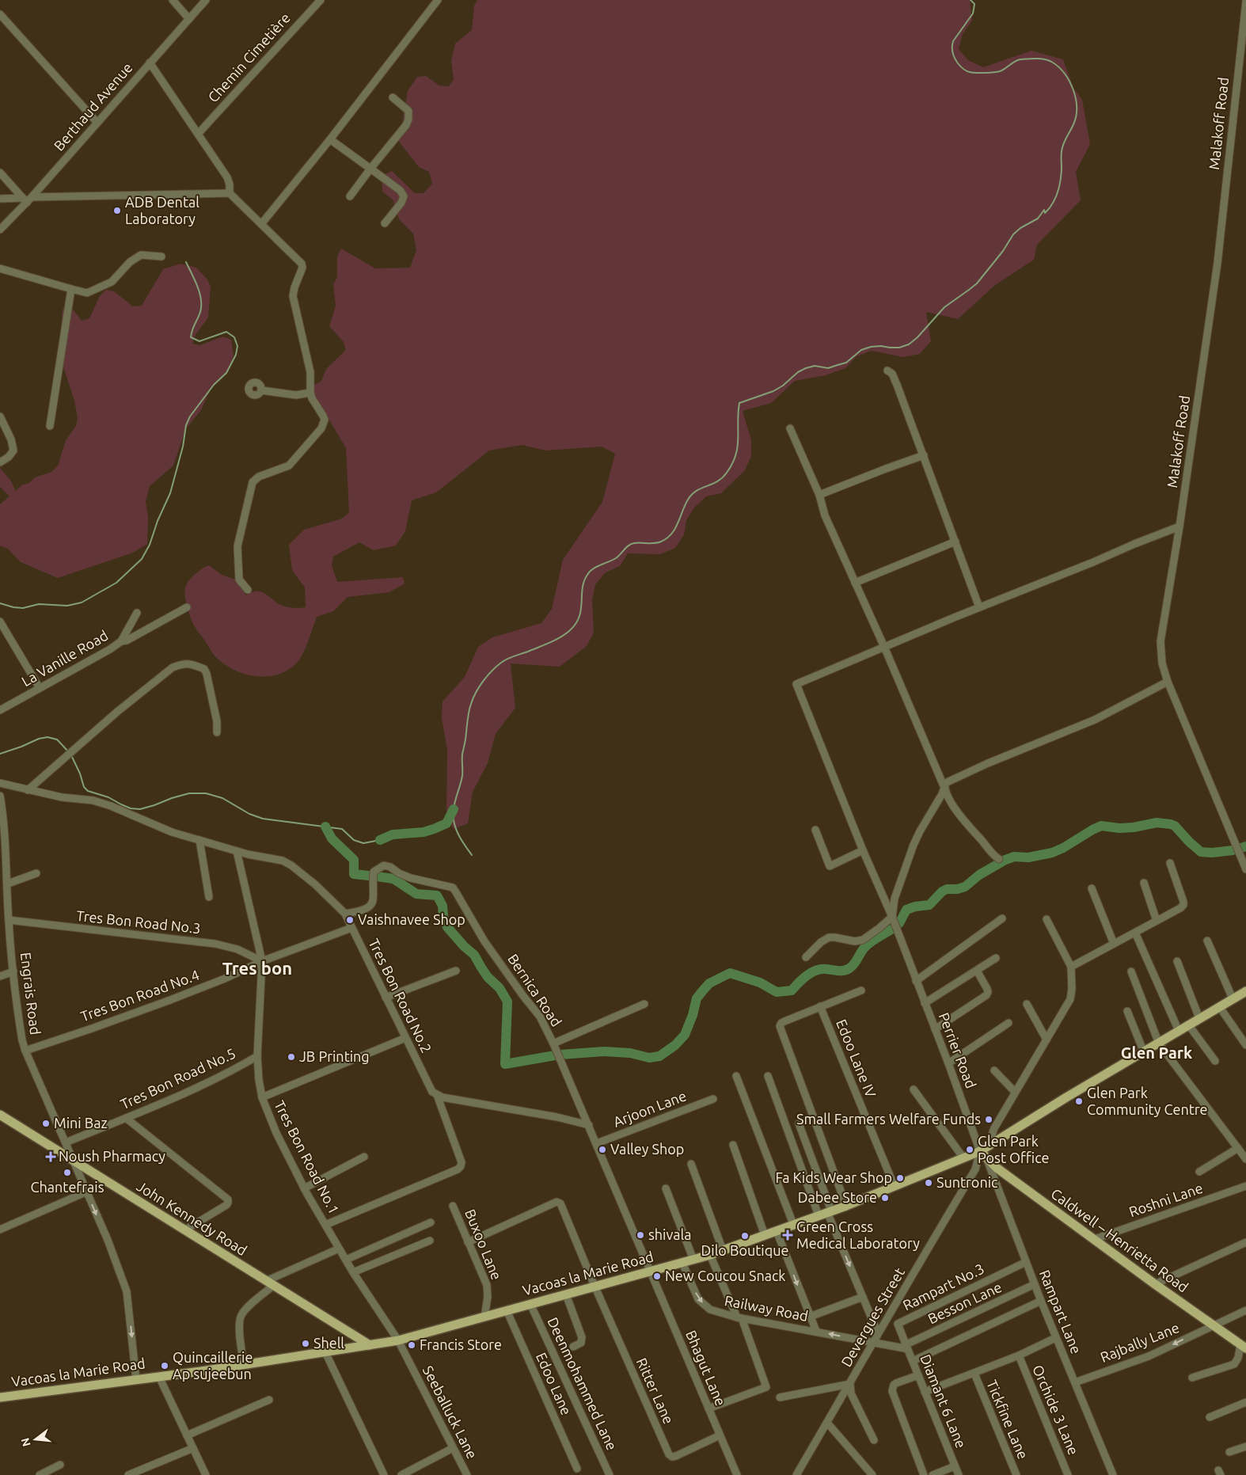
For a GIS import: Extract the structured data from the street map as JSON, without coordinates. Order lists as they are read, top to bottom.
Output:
{
  "streets": {
    "main road": ["John Kennedy Road", "Caldwell – Henrietta Road", "Vacoas la Marie Road"],
    "street": [
      "Chemin Cimetière",
      "Berthaud Avenue",
      "Malakoff Road",
      "La Vanille Road",
      "Tres Bon Road No.3",
      "Bernica Road",
      "Engrais Road",
      "Tres Bon Road No.4",
      "Tres Bon Road No.2",
      "Perrier Road",
      "Edoo Lane IV",
      "Tres Bon Road No.5",
      "Arjoon Lane",
      "Tres Bon Road No.1",
      "Roshni Lane",
      "Buxoo Lane",
      "Rampart No.3",
      "Besson Lane",
      "Railway Road",
      "Rampart Lane",
      "Devergues Street",
      "Rajbally Lane",
      "Bhagut Lane",
      "Edoo Lane",
      "Deenmohammed Lane",
      "Ritter Lane",
      "Diamant 6 Lane",
      "Orchide 3 Lane",
      "Seeballuck Lane",
      "Tickfine Lane"
    ]
  },
  "crossings": [
    ["Tres Bon Road No.3", "Engrais Road"],
    ["Tres Bon Road No.3", "Tres Bon Road No.4"],
    ["Tres Bon Road No.3", "Tres Bon Road No.1"],
    ["Bernica Road", "Tres Bon Road No.2"],
    ["Bernica Road", "Arjoon Lane"],
    ["Bernica Road", "Vacoas la Marie Road"],
    ["Bernica Road", "Bhagut Lane"],
    ["Engrais Road", "Tres Bon Road No.4"],
    ["Engrais Road", "Tres Bon Road No.5"],
    ["Engrais Road", "John Kennedy Road"],
    ["Engrais Road", "Vacoas la Marie Road"],
    ["Tres Bon Road No.4", "Tres Bon Road No.2"],
    ["Tres Bon Road No.4", "Tres Bon Road No.1"],
    ["Tres Bon Road No.2", "Tres Bon Road No.1"],
    ["Perrier Road", "Caldwell – Henrietta Road"],
    ["Perrier Road", "Vacoas la Marie Road"],
    ["Perrier Road", "Devergues Street"],
    ["Edoo Lane IV", "Vacoas la Marie Road"],
    ["Tres Bon Road No.5", "Tres Bon Road No.1"],
    ["Tres Bon Road No.1", "Vacoas la Marie Road"],
    ["Tres Bon Road No.1", "Seeballuck Lane"],
    ["Roshni Lane", "Caldwell – Henrietta Road"],
    ["John Kennedy Road", "Vacoas la Marie Road"],
    ["Caldwell – Henrietta Road", "Vacoas la Marie Road"],
    ["Caldwell – Henrietta Road", "Rampart Lane"],
    ["Caldwell – Henrietta Road", "Devergues Street"],
    ["Caldwell – Henrietta Road", "Rajbally Lane"],
    ["Buxoo Lane", "Vacoas la Marie Road"],
    ["Vacoas la Marie Road", "Railway Road"],
    ["Vacoas la Marie Road", "Devergues Street"],
    ["Vacoas la Marie Road", "Bhagut Lane"],
    ["Vacoas la Marie Road", "Edoo Lane"],
    ["Vacoas la Marie Road", "Deenmohammed Lane"],
    ["Vacoas la Marie Road", "Ritter Lane"],
    ["Vacoas la Marie Road", "Seeballuck Lane"],
    ["Rampart No.3", "Besson Lane"],
    ["Rampart No.3", "Rampart Lane"],
    ["Rampart No.3", "Diamant 6 Lane"],
    ["Besson Lane", "Rampart Lane"],
    ["Besson Lane", "Diamant 6 Lane"],
    ["Railway Road", "Devergues Street"],
    ["Railway Road", "Diamant 6 Lane"],
    ["Rampart Lane", "Rajbally Lane"],
    ["Devergues Street", "Diamant 6 Lane"],
    ["Bhagut Lane", "Ritter Lane"]
  ],
  "districts": ["Tres bon", "Glen Park"],
  "places": {
    "other": [
      "ADB Dental Laboratory",
      "Vaishnavee Shop",
      "JB Printing",
      "Glen Park Community Centre",
      "Small Farmers Welfare Funds",
      "Mini Baz",
      "Valley Shop",
      "Glen Park Post Office",
      "Chantefrais",
      "Fa Kids Wear Shop",
      "Suntronic",
      "Dabee Store",
      "shivala",
      "Dilo Boutique",
      "New Coucou Snack",
      "Shell",
      "Francis Store",
      "Quincaillerie Ap sujeebun"
    ],
    "health": ["Noush Pharmacy", "Green Cross Medical Laboratory"]
  },
  "north": "left"
}
